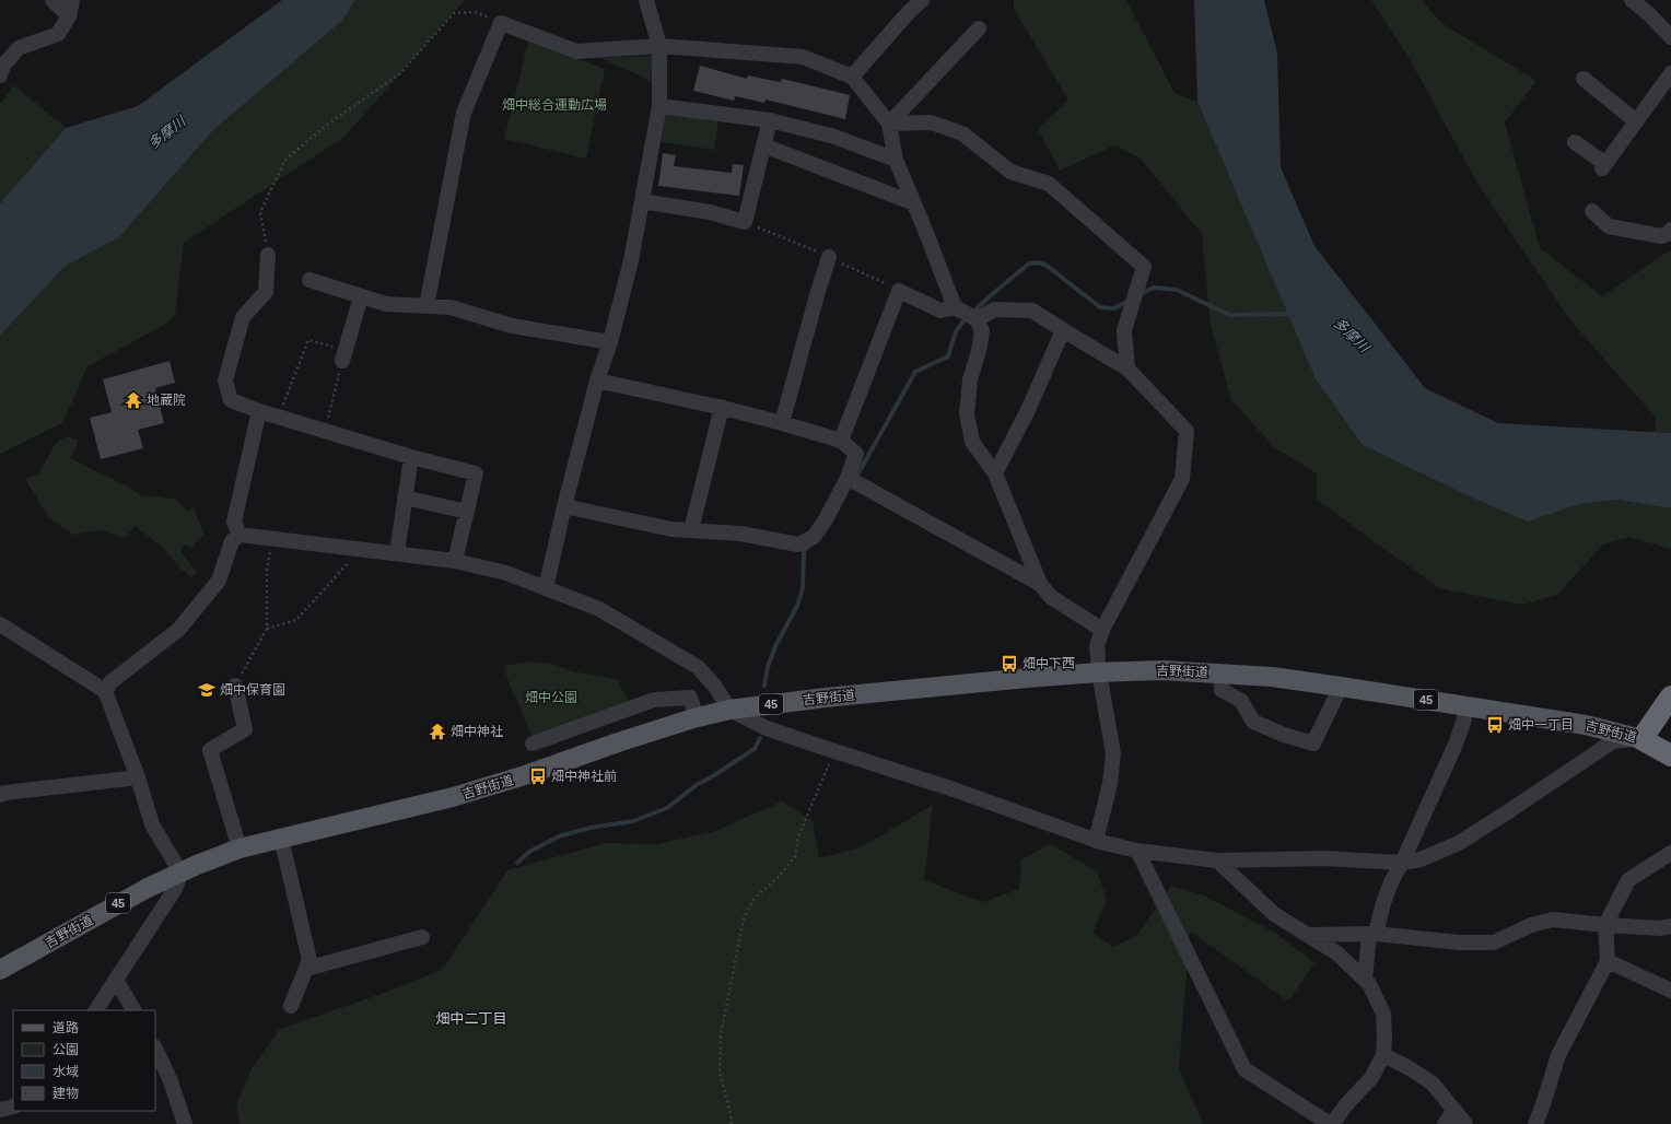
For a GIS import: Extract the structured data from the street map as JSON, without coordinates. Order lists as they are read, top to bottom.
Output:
{
  "streets": {
    "highway": ["吉野街道"],
    "main road": ["45"]
  },
  "districts": ["畑中二丁目"],
  "water": ["多摩川"],
  "parks": ["畑中総合運動広場", "畑中公園"],
  "places": {
    "temple": ["地蔵院", "畑中神社"],
    "bus stop": ["畑中下西", "畑中一丁目", "畑中神社前"],
    "school or university": ["畑中保育園"]
  },
  "legend": [
    "道路",
    "公園",
    "水域",
    "建物"
  ]
}
